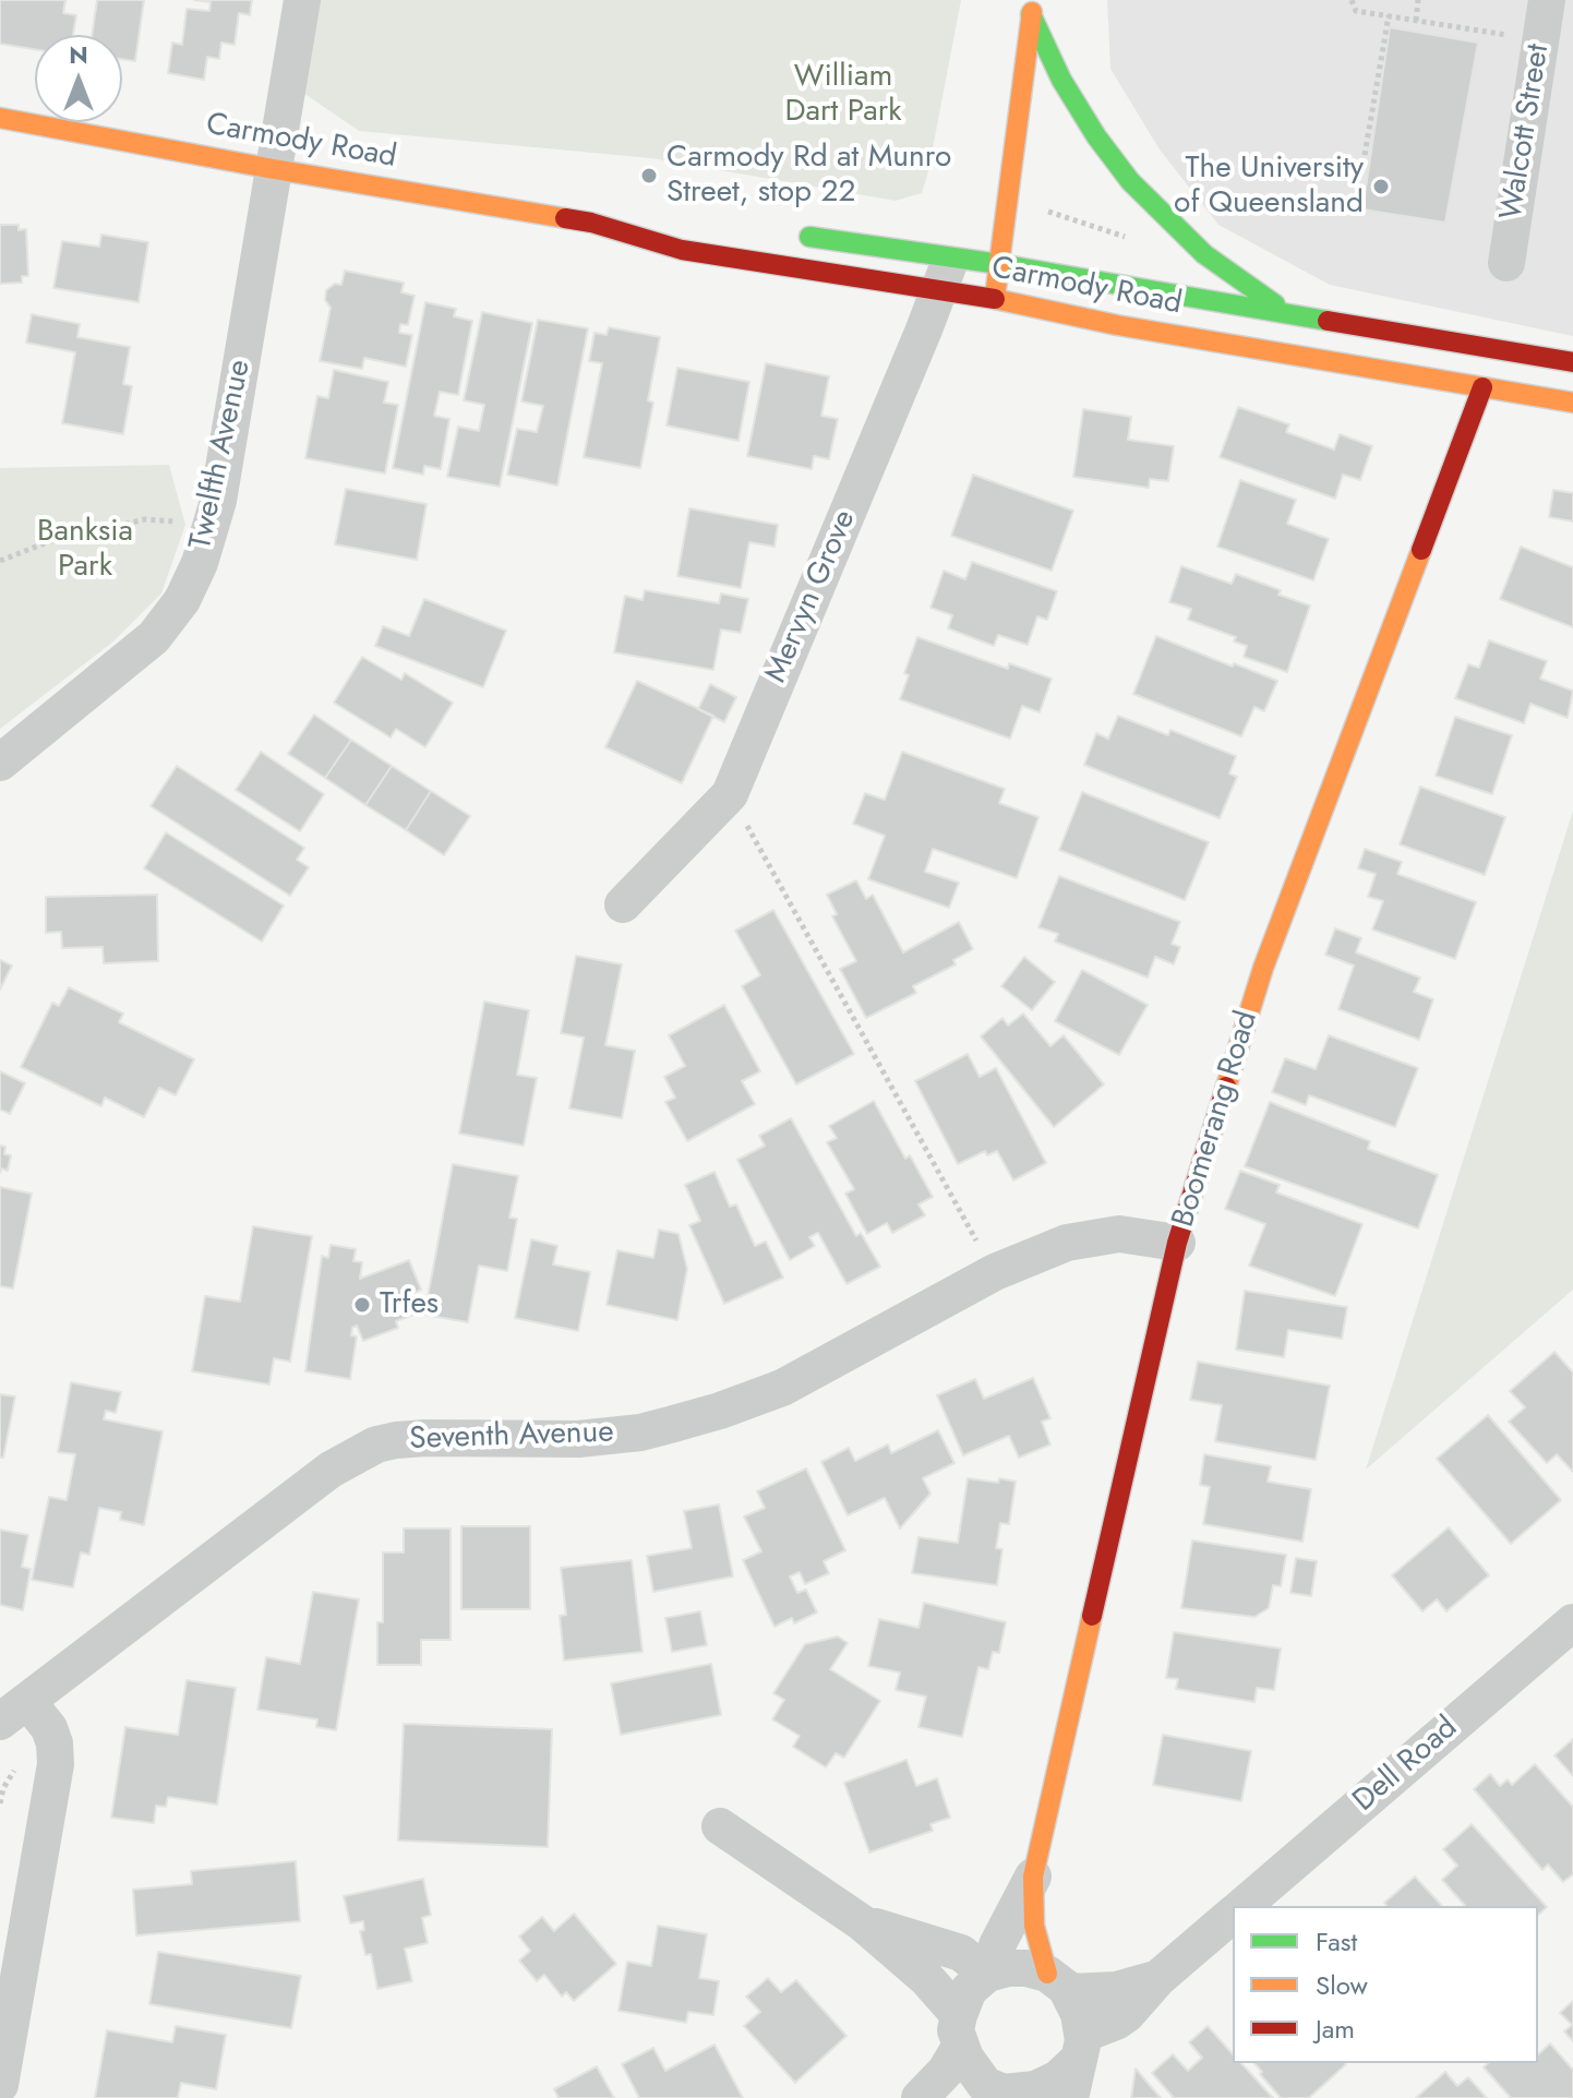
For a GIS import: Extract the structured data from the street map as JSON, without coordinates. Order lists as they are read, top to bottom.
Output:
{
  "streets": {
    "street": [
      "Walcott Street",
      "Carmody Road",
      "Twelfth Avenue",
      "Mervyn Grove",
      "Boomerang Road",
      "Seventh Avenue",
      "Dell Road"
    ]
  },
  "crossings": [
    ["Carmody Road", "Twelfth Avenue"],
    ["Carmody Road", "Mervyn Grove"],
    ["Carmody Road", "Boomerang Road"],
    ["Boomerang Road", "Seventh Avenue"]
  ],
  "parks": ["William Dart Park", "Banksia Park"],
  "places": ["Carmody Rd at Munro Street, stop 22", "The University of Queensland", "Trfes"],
  "legend": ["Fast", "Slow", "Jam"],
  "north": "top"
}
